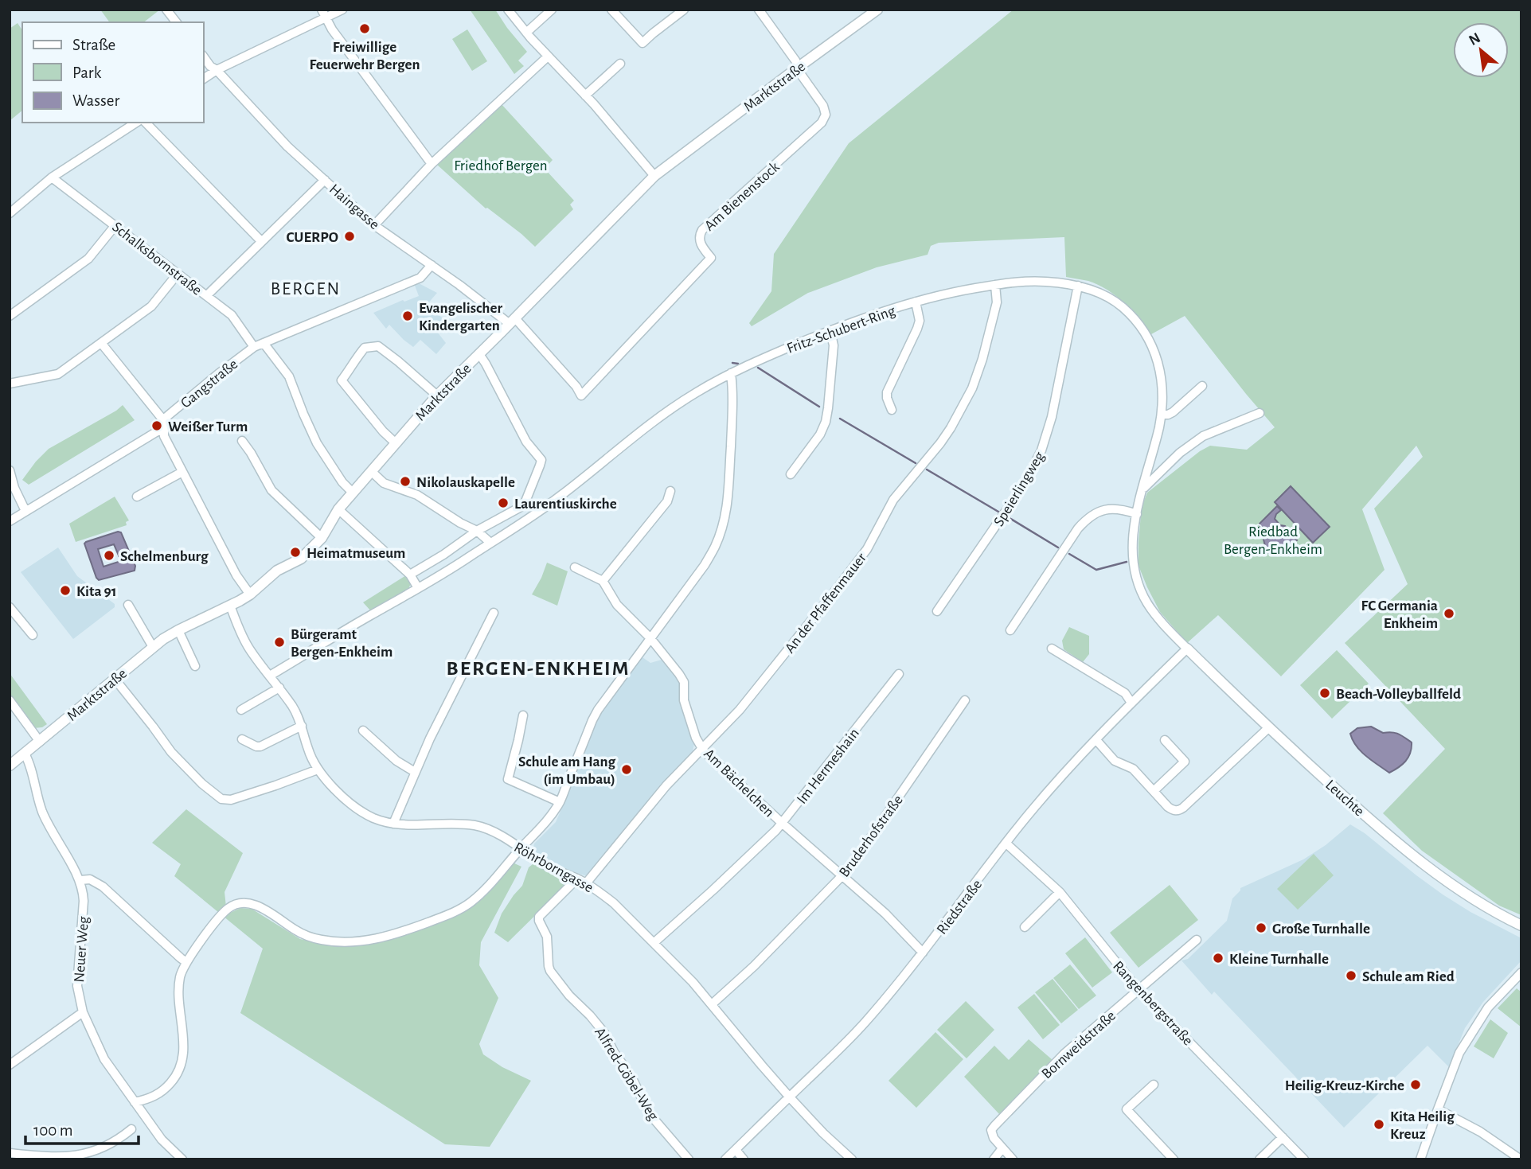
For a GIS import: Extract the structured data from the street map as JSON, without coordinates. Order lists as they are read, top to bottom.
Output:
{
  "streets": {
    "street": [
      "Marktstraße",
      "Am Bienenstock",
      "Haingasse",
      "Schalksbornstraße",
      "Fritz-Schubert-Ring",
      "Gangstraße",
      "Speierlingweg",
      "An der Pfaffenmauer",
      "Im Hermeshain",
      "Am Bächelchen",
      "Leuchte",
      "Bruderhofstraße",
      "Röhrborngasse",
      "Riedstraße",
      "Neuer Weg",
      "Rangenbergstraße",
      "Bornweidstraße",
      "Alfred-Göbel-Weg"
    ]
  },
  "crossings": [
    ["Marktstraße", "Am Bienenstock"],
    ["Marktstraße", "Haingasse"],
    ["Marktstraße", "Röhrborngasse"],
    ["Marktstraße", "Neuer Weg"],
    ["Am Bienenstock", "Haingasse"],
    ["Haingasse", "Gangstraße"],
    ["Schalksbornstraße", "Gangstraße"],
    ["Fritz-Schubert-Ring", "Speierlingweg"],
    ["Fritz-Schubert-Ring", "An der Pfaffenmauer"],
    ["Fritz-Schubert-Ring", "Leuchte"],
    ["Fritz-Schubert-Ring", "Röhrborngasse"],
    ["Fritz-Schubert-Ring", "Riedstraße"],
    ["An der Pfaffenmauer", "Am Bächelchen"],
    ["An der Pfaffenmauer", "Röhrborngasse"],
    ["An der Pfaffenmauer", "Alfred-Göbel-Weg"],
    ["Im Hermeshain", "Am Bächelchen"],
    ["Im Hermeshain", "Röhrborngasse"],
    ["Am Bächelchen", "Bruderhofstraße"],
    ["Am Bächelchen", "Riedstraße"],
    ["Leuchte", "Riedstraße"],
    ["Bruderhofstraße", "Röhrborngasse"],
    ["Röhrborngasse", "Riedstraße"],
    ["Röhrborngasse", "Alfred-Göbel-Weg"],
    ["Riedstraße", "Rangenbergstraße"],
    ["Rangenbergstraße", "Bornweidstraße"]
  ],
  "districts": ["BERGEN", "BERGEN-ENKHEIM"],
  "parks": ["Friedhof Bergen", "Riedbad Bergen-Enkheim"],
  "places": [
    "Freiwillige Feuerwehr Bergen",
    "CUERPO",
    "Evangelischer Kindergarten",
    "Weißer Turm",
    "Nikolauskapelle",
    "Laurentiuskirche",
    "Heimatmuseum",
    "Schelmenburg",
    "Kita 91",
    "FC Germania Enkheim",
    "Bürgeramt Bergen-Enkheim",
    "Beach-Volleyballfeld",
    "Schule am Hang (im Umbau)",
    "Große Turnhalle",
    "Kleine Turnhalle",
    "Schule am Ried",
    "Heilig-Kreuz-Kirche",
    "Kita Heilig Kreuz"
  ],
  "legend": ["Straße", "Park", "Wasser"],
  "scale_bar": "100 m",
  "north": "top left"
}
